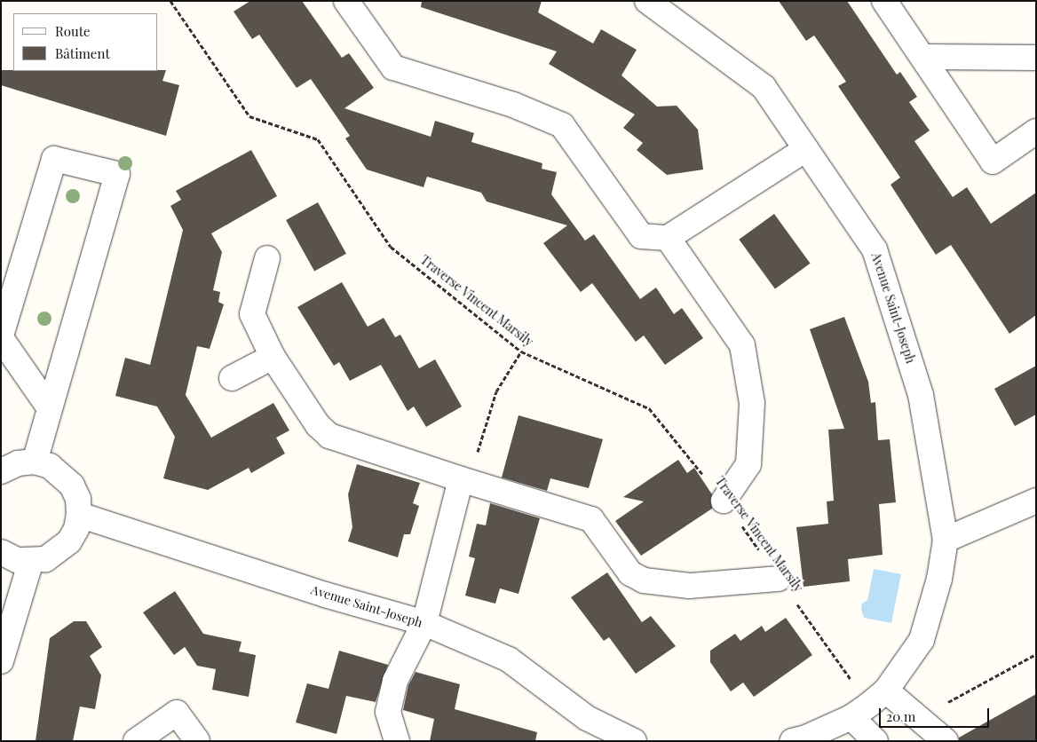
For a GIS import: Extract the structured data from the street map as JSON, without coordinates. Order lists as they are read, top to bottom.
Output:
{
  "streets": {
    "street": ["Avenue Saint-Joseph"],
    "path": ["Traverse Vincent Marsily"]
  },
  "crossings": [
    ["Traverse Vincent Marsily", "Avenue Saint-Joseph"]
  ],
  "legend": ["Route", "Bâtiment"],
  "scale_bar": "20 m"
}
